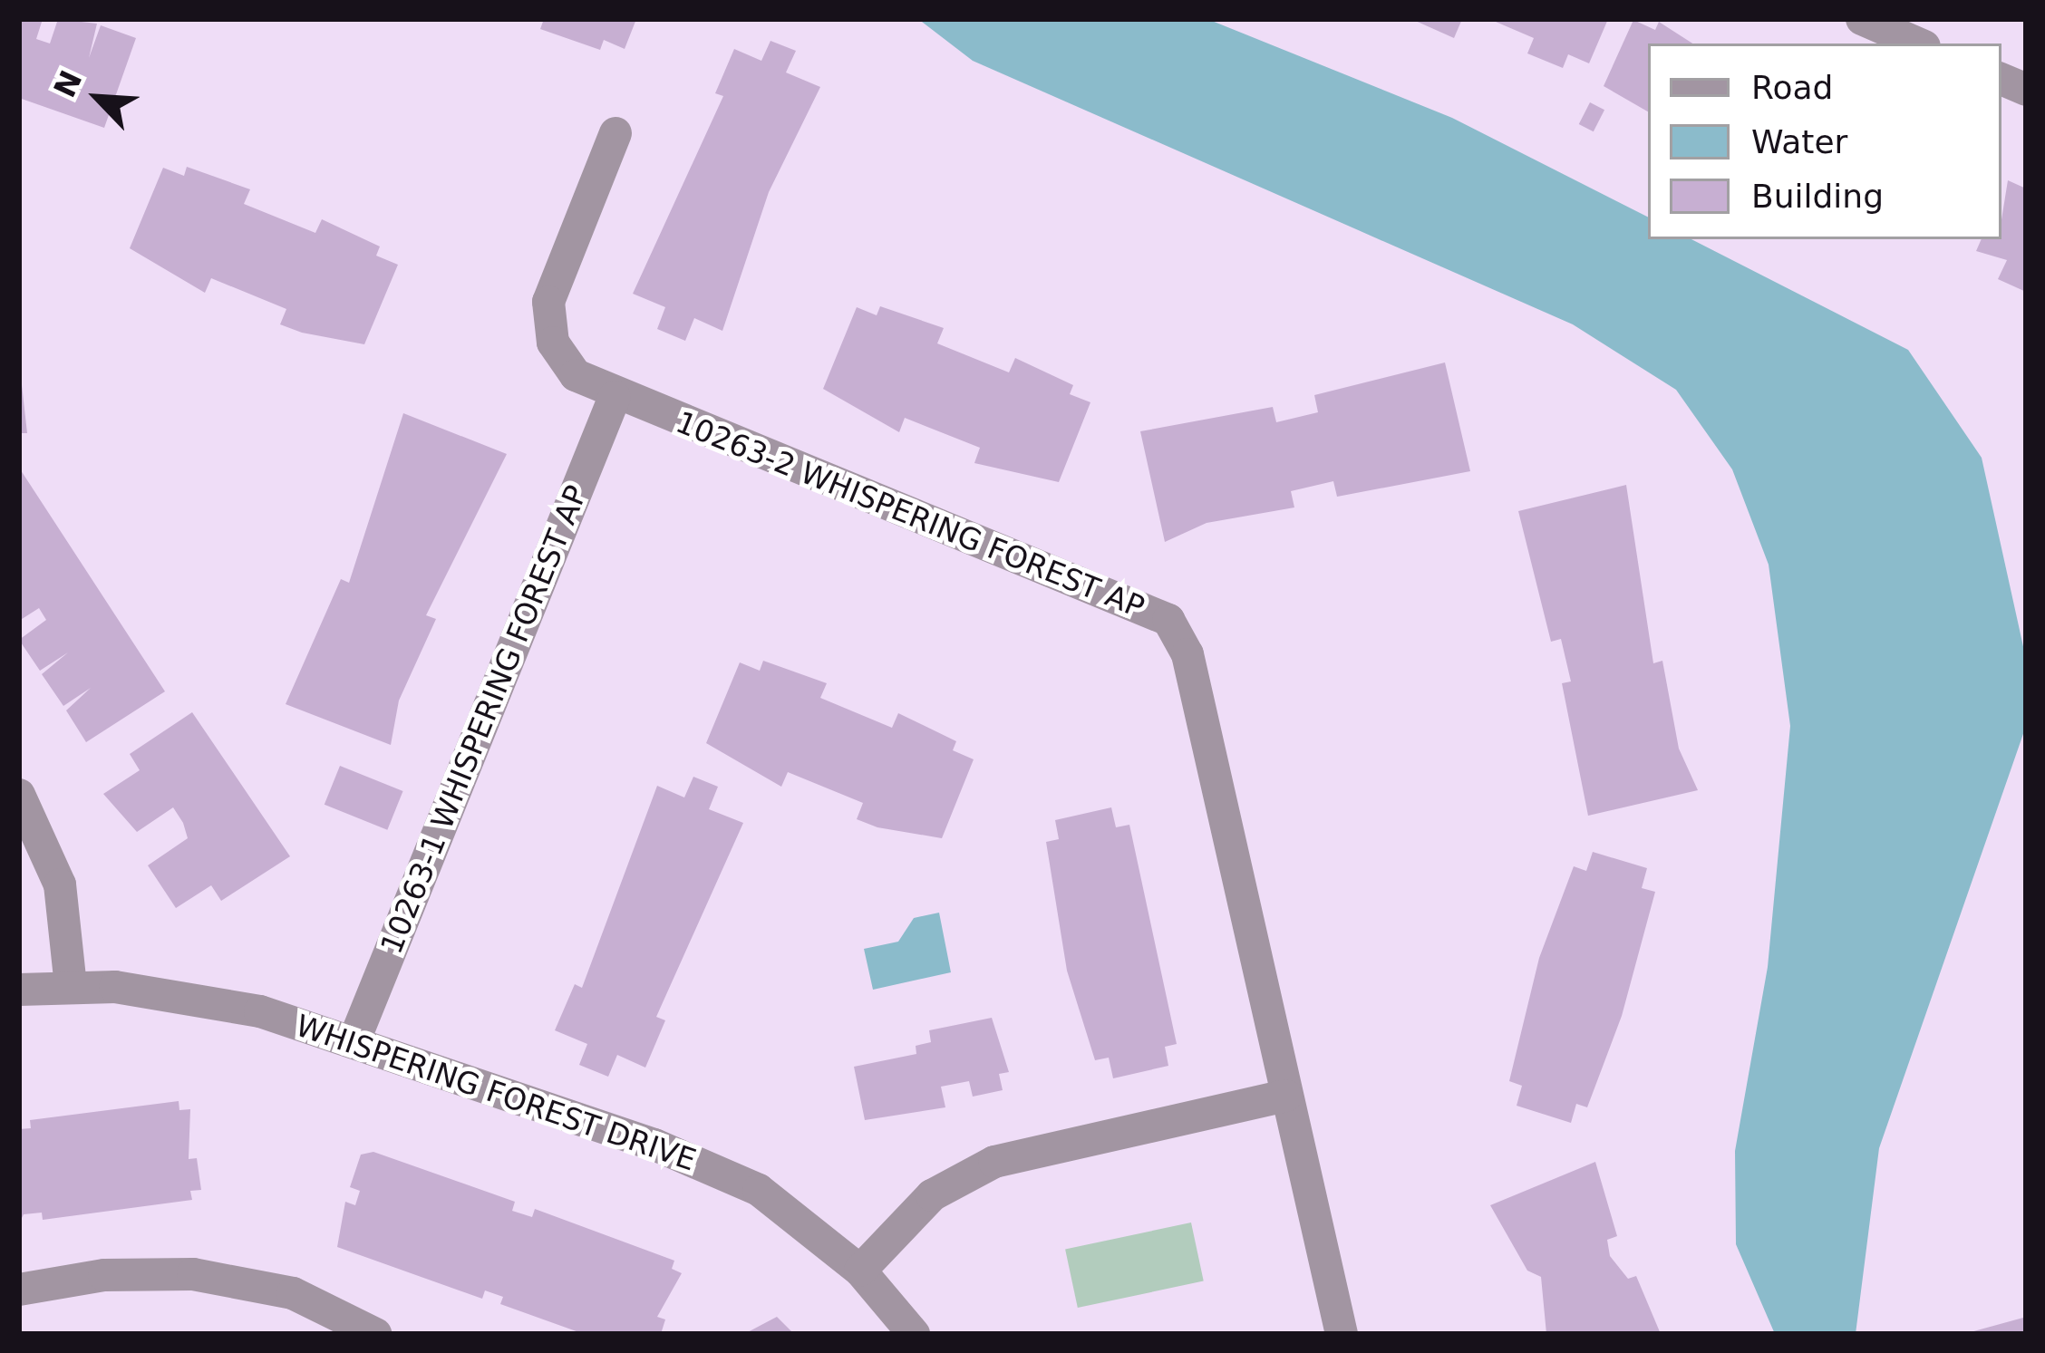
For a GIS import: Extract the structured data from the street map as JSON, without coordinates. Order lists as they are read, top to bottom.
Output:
{
  "streets": {
    "street": ["10263-2 WHISPERING FOREST AP", "10263-1 WHISPERING FOREST AP", "WHISPERING FOREST DRIVE"]
  },
  "crossings": [
    ["10263-2 WHISPERING FOREST AP", "10263-1 WHISPERING FOREST AP"],
    ["10263-1 WHISPERING FOREST AP", "WHISPERING FOREST DRIVE"]
  ],
  "legend": ["Road", "Water", "Building"],
  "north": "top left"
}
